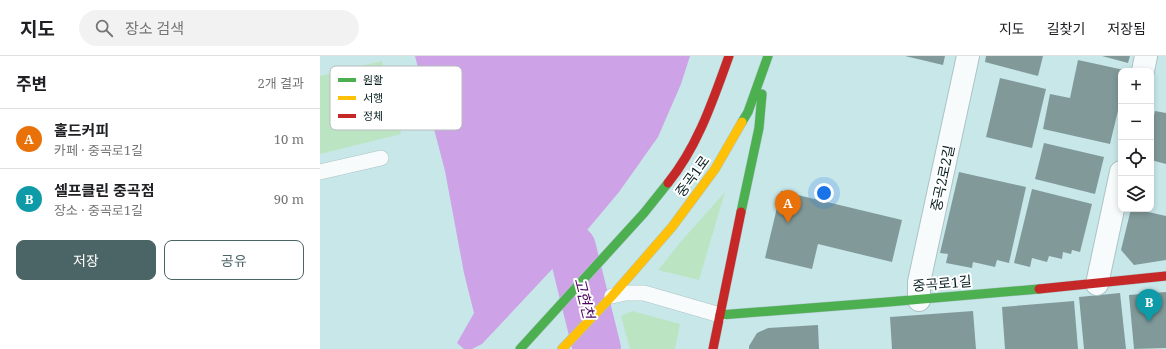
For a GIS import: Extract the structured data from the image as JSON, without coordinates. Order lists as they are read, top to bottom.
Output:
{
  "streets": {
    "street": ["중곡1로", "중곡2로2길", "중곡로1길"]
  },
  "crossings": [
    ["중곡2로2길", "중곡로1길"]
  ],
  "water": ["고현천"],
  "legend": ["원활", "서행", "정체"],
  "page": {
    "header": "지도",
    "search": "장소 검색",
    "nav": ["지도", "길찾기", "저장됨"],
    "heading": ["주변", "2개 결과"],
    "map_buttons": ["+", "−"],
    "list": [
      {
        "mark": "A",
        "name": "홀드커피",
        "note": "카페 · 중곡로1길",
        "value": "10 m"
      },
      {
        "mark": "B",
        "name": "셀프클린 중곡점",
        "note": "장소 · 중곡로1길",
        "value": "90 m"
      }
    ],
    "pins": ["A", "B"],
    "buttons": ["저장", "공유"]
  }
}
